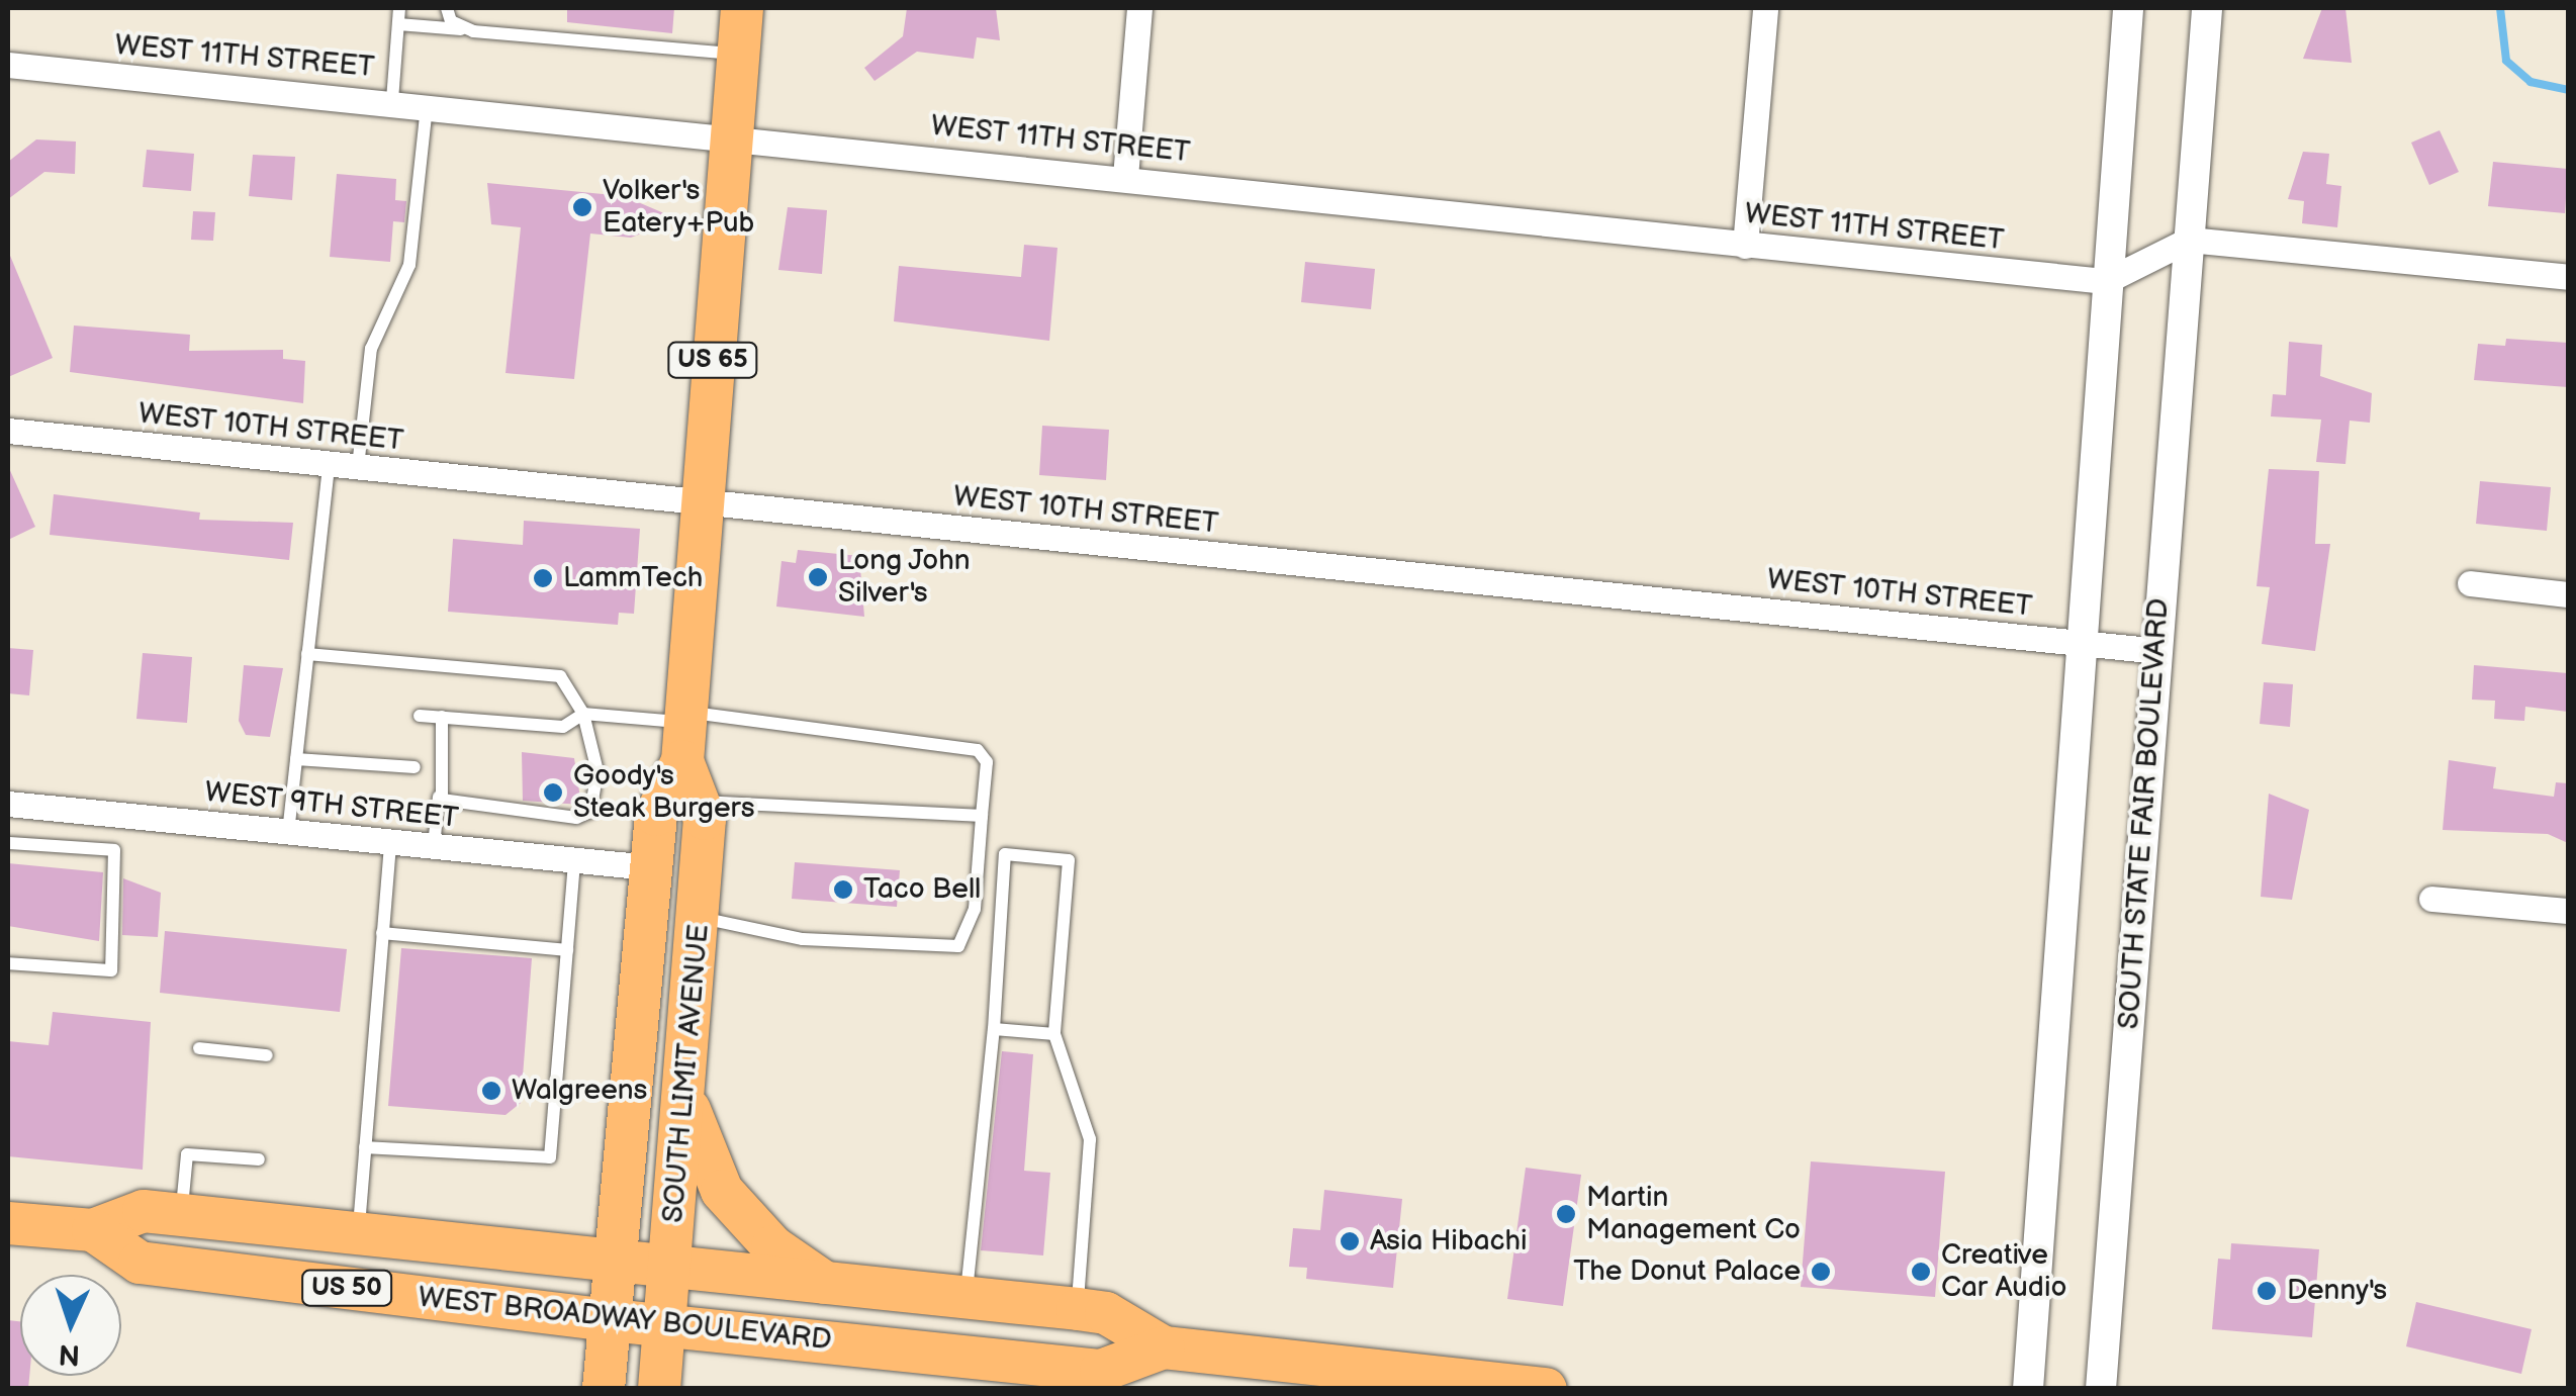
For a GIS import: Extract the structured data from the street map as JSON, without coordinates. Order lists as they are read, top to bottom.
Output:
{
  "streets": {
    "highway": [
      "US 65",
      "SOUTH LIMIT AVENUE",
      "US 50",
      "WEST BROADWAY BOULEVARD"
    ],
    "street": [
      "WEST 11TH STREET",
      "WEST 10TH STREET",
      "WEST 9TH STREET",
      "SOUTH STATE FAIR BOULEVARD"
    ]
  },
  "crossings": [
    ["WEST 11TH STREET", "SOUTH LIMIT AVENUE"],
    ["WEST 10TH STREET", "SOUTH STATE FAIR BOULEVARD"],
    ["WEST 10TH STREET", "SOUTH LIMIT AVENUE"],
    ["WEST 9TH STREET", "SOUTH LIMIT AVENUE"],
    ["SOUTH LIMIT AVENUE", "WEST BROADWAY BOULEVARD"]
  ],
  "places": [
    "Volker's Eatery+Pub",
    "Long John Silver's",
    "LammTech",
    "Goody's Steak Burgers",
    "Taco Bell",
    "Walgreens",
    "Martin Management Co",
    "Asia Hibachi",
    "The Donut Palace",
    "Creative Car Audio",
    "Denny's"
  ],
  "north": "bottom"
}
